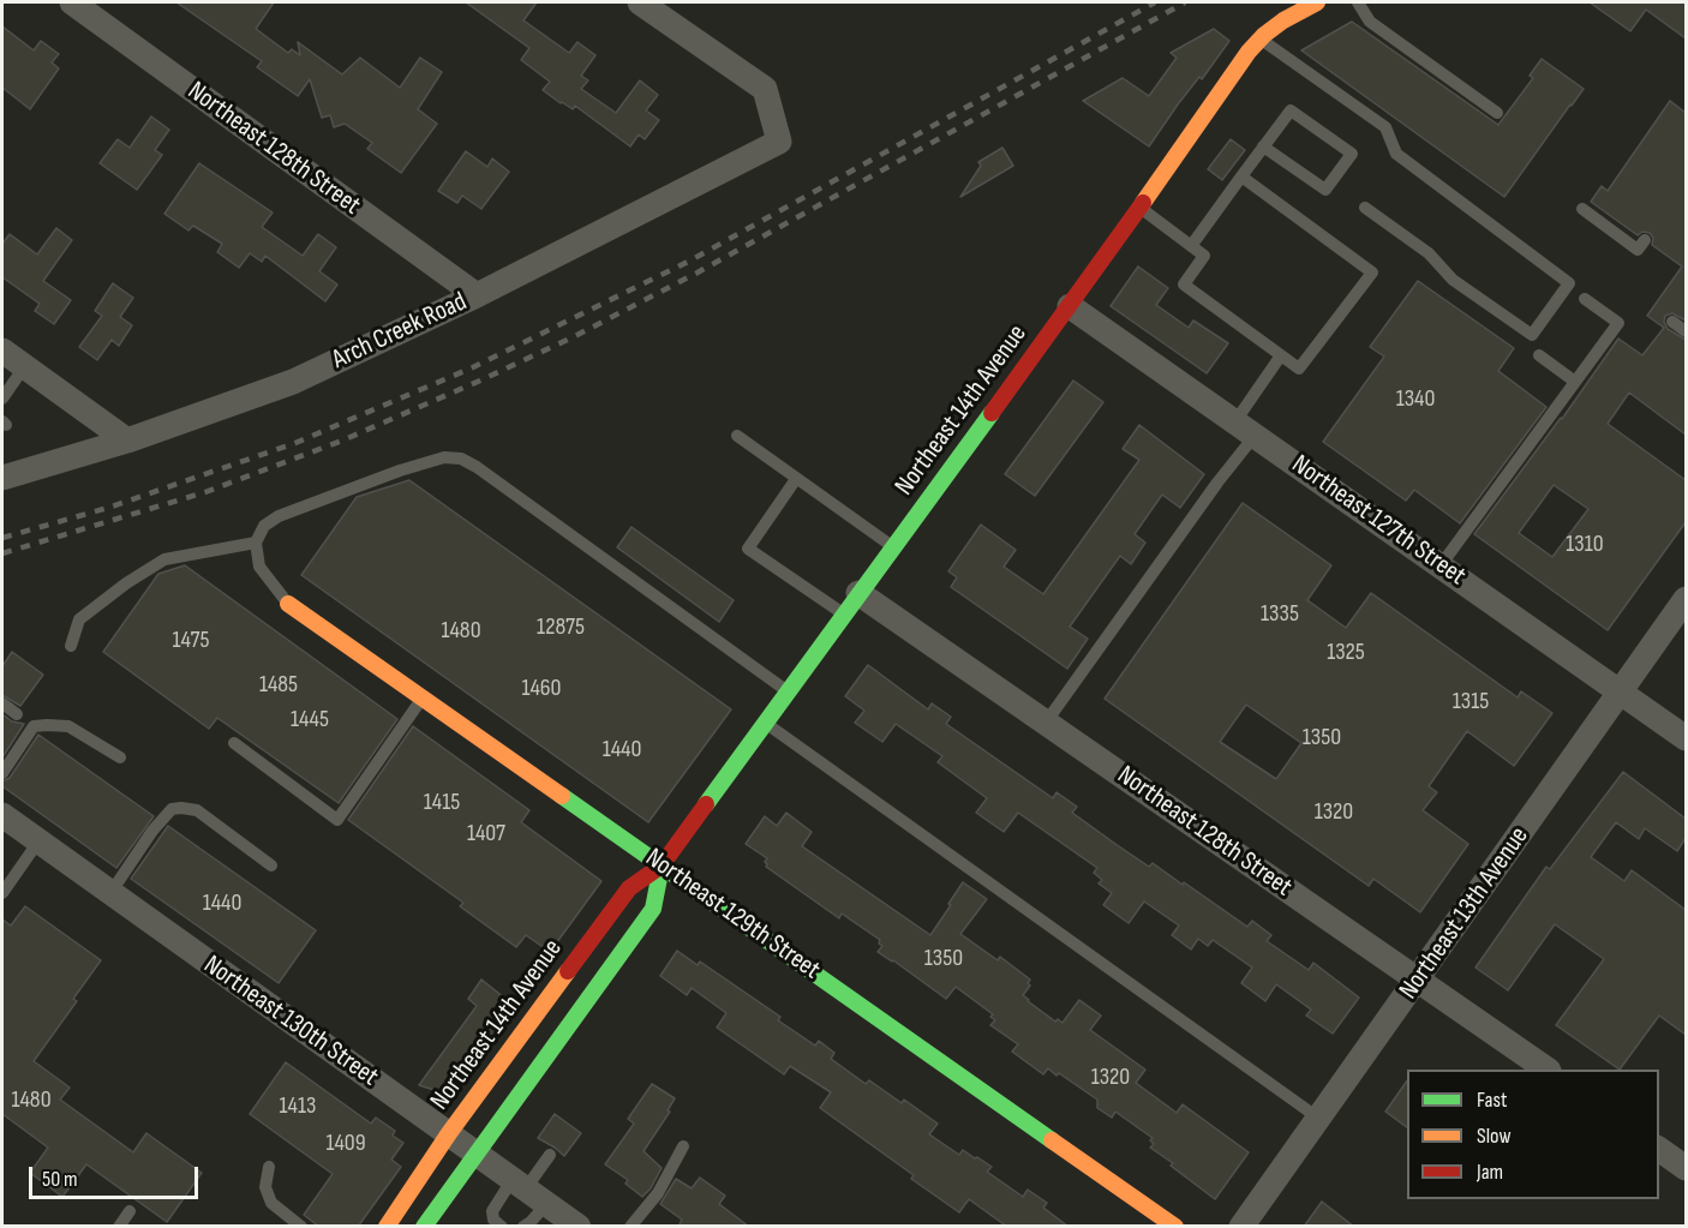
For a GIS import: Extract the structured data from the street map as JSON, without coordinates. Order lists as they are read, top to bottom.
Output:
{
  "streets": {
    "street": [
      "Northeast 128th Street",
      "Arch Creek Road",
      "Northeast 14th Avenue",
      "Northeast 127th Street",
      "Northeast 13th Avenue",
      "Northeast 129th Street",
      "Northeast 130th Street"
    ]
  },
  "crossings": [
    ["Northeast 128th Street", "Arch Creek Road"],
    ["Northeast 128th Street", "Northeast 14th Avenue"],
    ["Northeast 128th Street", "Northeast 13th Avenue"],
    ["Northeast 14th Avenue", "Northeast 127th Street"],
    ["Northeast 14th Avenue", "Northeast 129th Street"],
    ["Northeast 14th Avenue", "Northeast 130th Street"],
    ["Northeast 127th Street", "Northeast 13th Avenue"]
  ],
  "house_numbers": [
    "1340",
    "1310",
    "1335",
    "12875",
    "1480",
    "1475",
    "1325",
    "1485",
    "1460",
    "1315",
    "1445",
    "1350",
    "1440",
    "1415",
    "1320",
    "1407",
    "1440",
    "1350",
    "1320",
    "1480",
    "1413",
    "1409"
  ],
  "legend": ["Fast", "Slow", "Jam"],
  "scale_bar": "50 m"
}
